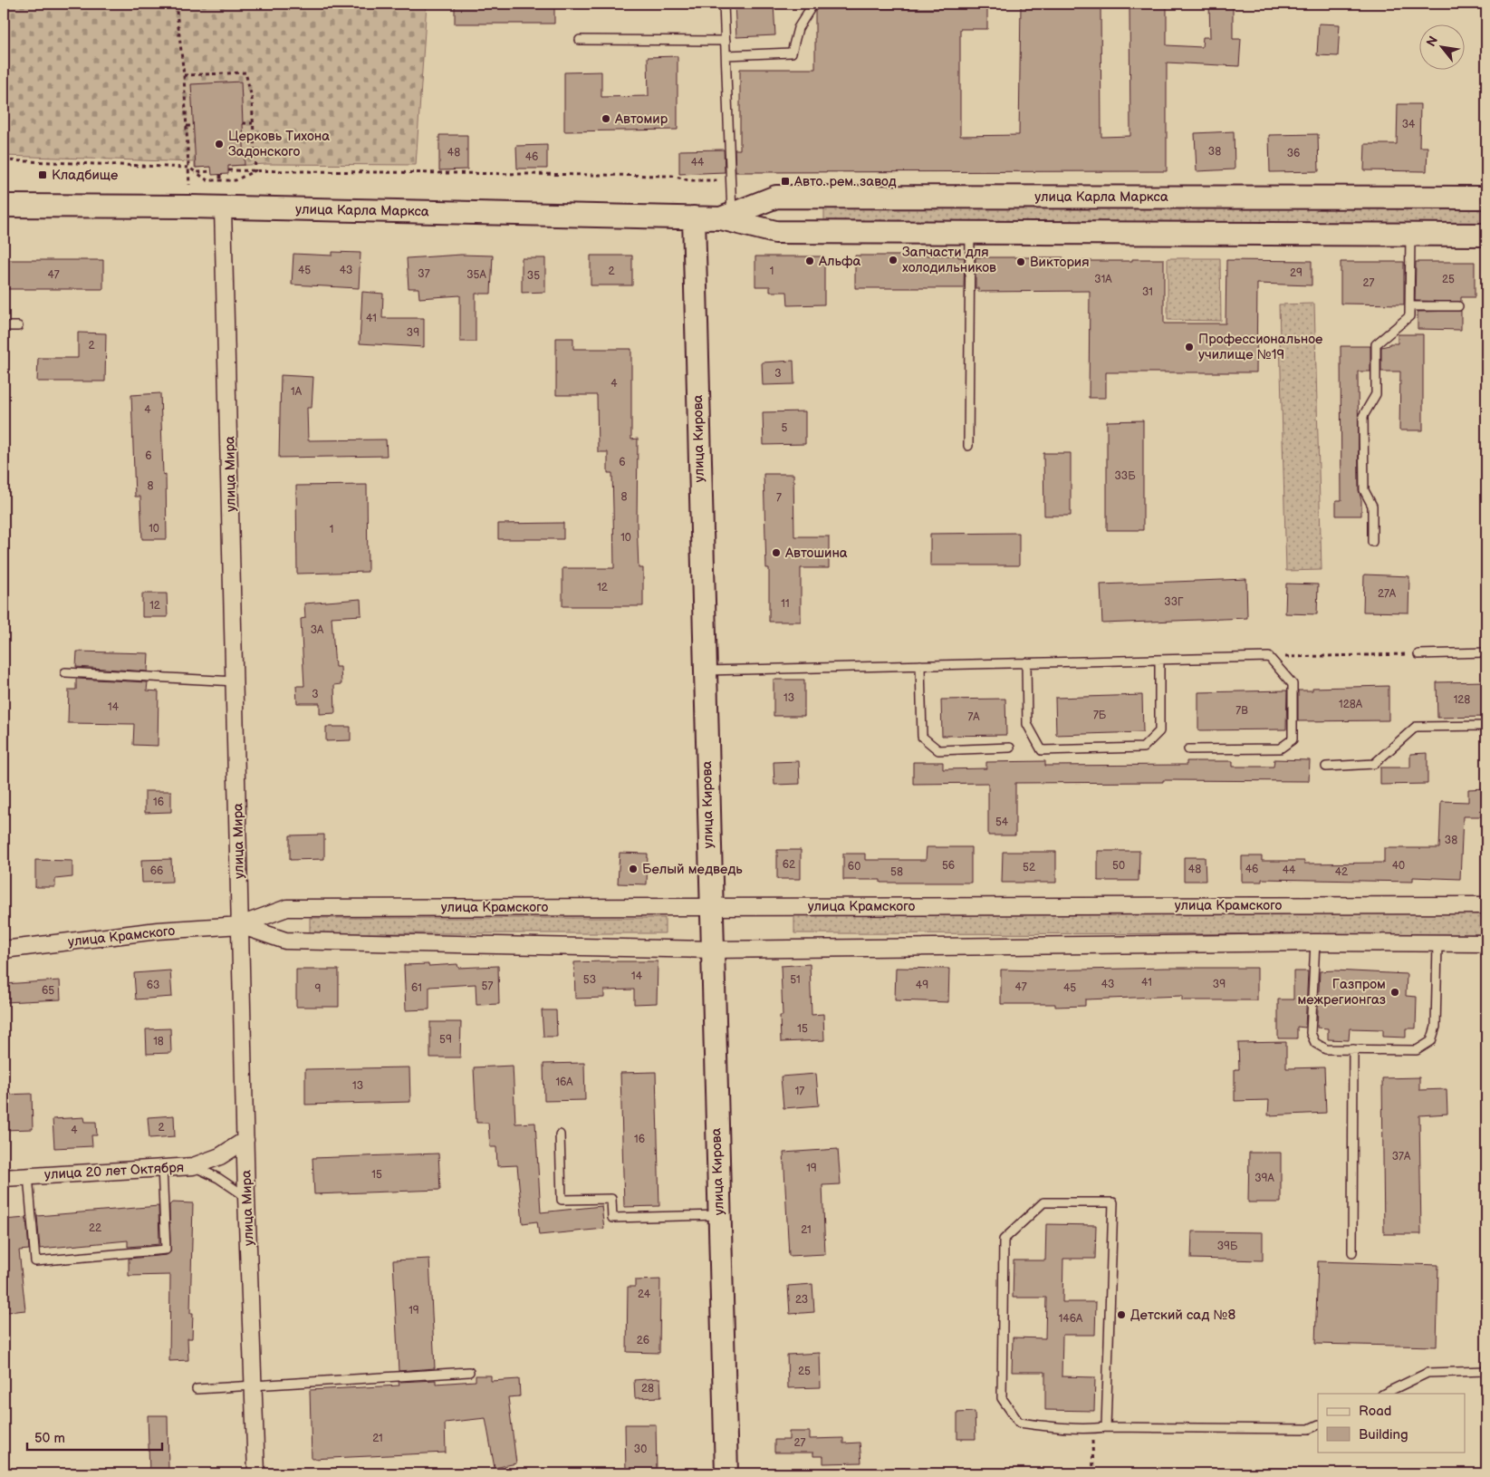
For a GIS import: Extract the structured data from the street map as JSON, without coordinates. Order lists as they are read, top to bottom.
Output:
{
  "streets": {
    "main road": ["улица Карла Маркса", "улица Кирова"],
    "street": ["улица Мира", "улица Крамского", "улица 20 лет Октября"]
  },
  "crossings": [
    ["улица Карла Маркса", "улица Кирова"],
    ["улица Карла Маркса", "улица Мира"],
    ["улица Кирова", "улица Крамского"],
    ["улица Мира", "улица Крамского"],
    ["улица Мира", "улица 20 лет Октября"]
  ],
  "places": {
    "other": [
      "Автомир",
      "Церковь Тихона Задонского",
      "Запчасти для холодильников",
      "Альфа",
      "Виктория",
      "Профессиональное училище №19",
      "Автошина",
      "Белый медведь",
      "Газпром межрегионгаз",
      "Детский сад №8"
    ],
    "transit": ["Кладбище", "Авто. рем. завод"]
  },
  "house_numbers": [
    "34",
    "38",
    "48",
    "36",
    "46",
    "44",
    "45",
    "43",
    "2",
    "1",
    "29",
    "37",
    "47",
    "35А",
    "35",
    "31А",
    "25",
    "27",
    "31",
    "41",
    "39",
    "2",
    "3",
    "4",
    "1А",
    "4",
    "5",
    "6",
    "6",
    "33Б",
    "8",
    "8",
    "7",
    "10",
    "1",
    "10",
    "12",
    "27А",
    "33Г",
    "11",
    "12",
    "3А",
    "3",
    "13",
    "128",
    "128А",
    "14",
    "7В",
    "7Б",
    "7А",
    "16",
    "54",
    "38",
    "62",
    "56",
    "50",
    "40",
    "60",
    "52",
    "48",
    "46",
    "44",
    "66",
    "58",
    "42",
    "14",
    "53",
    "51",
    "41",
    "43",
    "39",
    "63",
    "49",
    "57",
    "47",
    "61",
    "45",
    "9",
    "65",
    "15",
    "59",
    "18",
    "16А",
    "13",
    "17",
    "2",
    "4",
    "16",
    "37А",
    "19",
    "15",
    "39А",
    "22",
    "21",
    "39Б",
    "24",
    "23",
    "19",
    "146А",
    "26",
    "25",
    "28",
    "21",
    "27",
    "30"
  ],
  "legend": ["Road", "Building"],
  "scale_bar": "50 m",
  "north": "top left"
}
